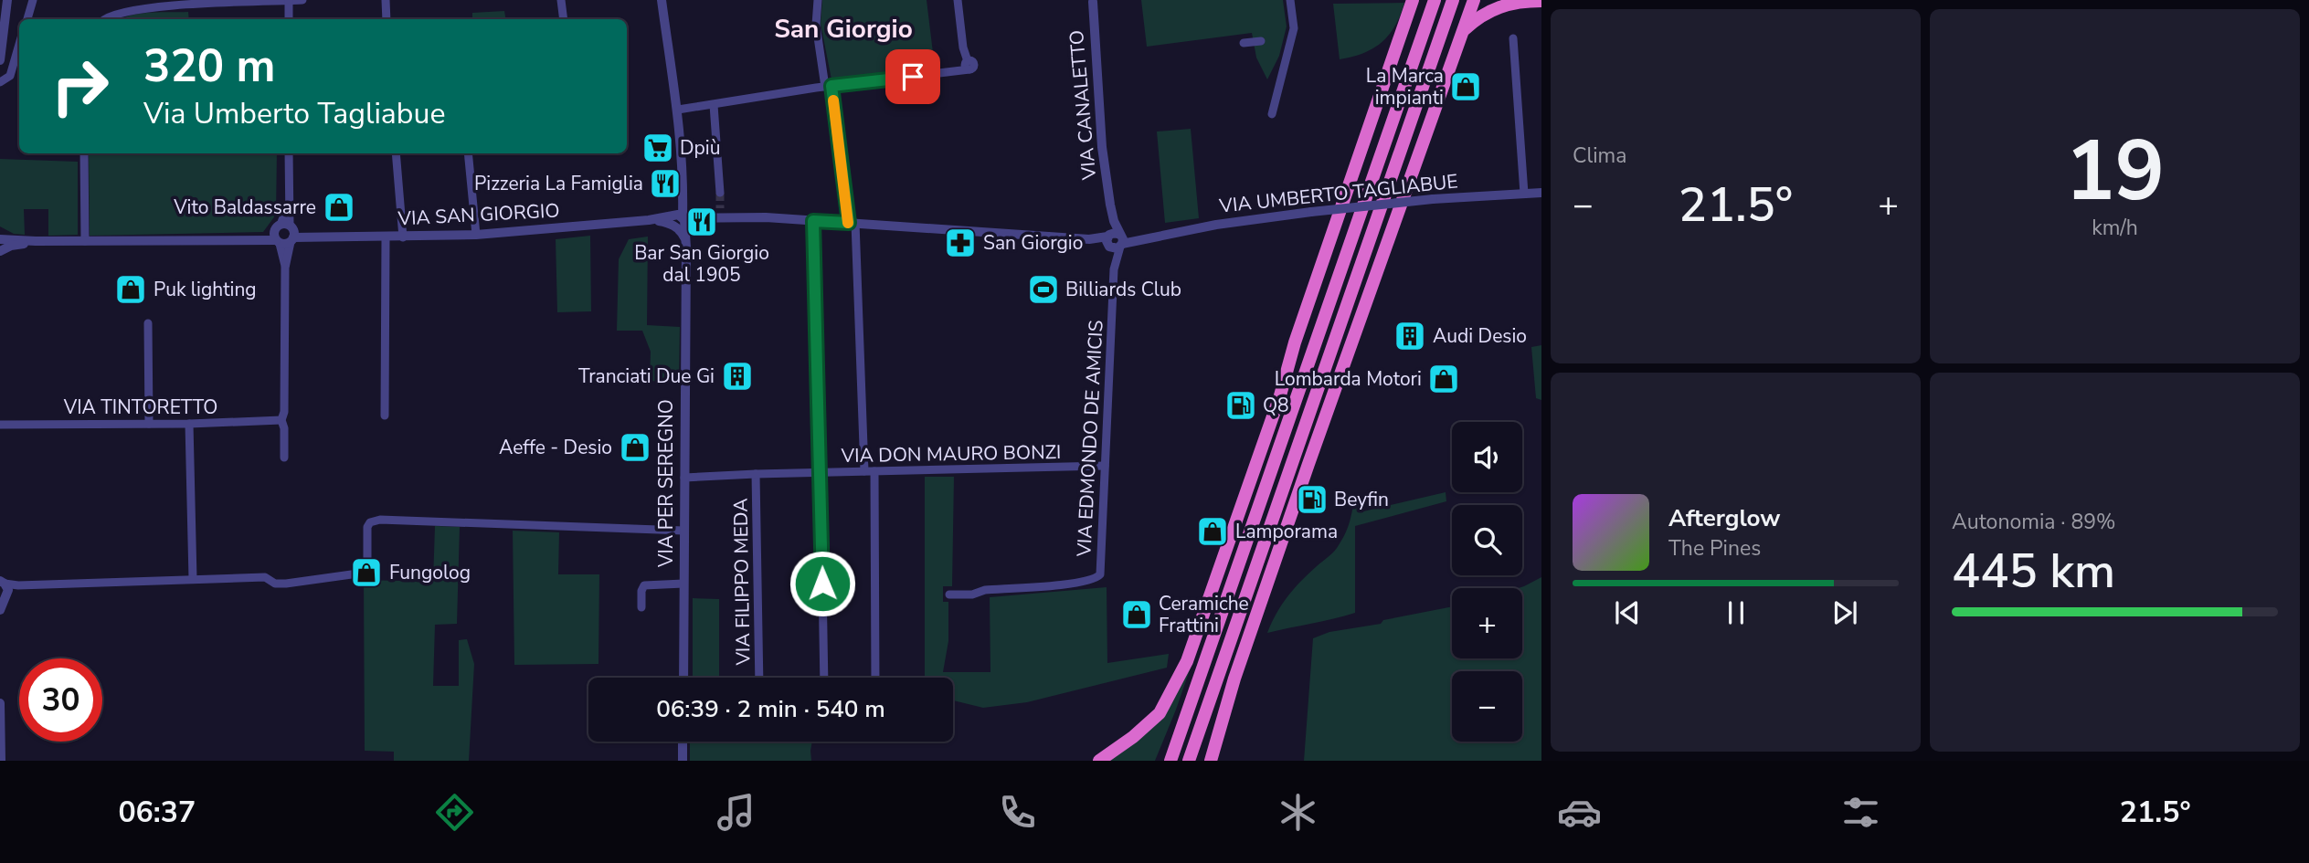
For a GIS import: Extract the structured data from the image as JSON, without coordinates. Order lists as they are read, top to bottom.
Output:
{
  "streets": {
    "street": [
      "VIA CANALETTO",
      "VIA UMBERTO TAGLIABUE",
      "VIA SAN GIORGIO",
      "VIA TINTORETTO",
      "VIA EDMONDO DE AMICIS",
      "VIA DON MAURO BONZI",
      "VIA PER SEREGNO",
      "VIA FILIPPO MEDA"
    ]
  },
  "crossings": [
    ["VIA CANALETTO", "VIA UMBERTO TAGLIABUE"],
    ["VIA CANALETTO", "VIA EDMONDO DE AMICIS"],
    ["VIA UMBERTO TAGLIABUE", "VIA SAN GIORGIO"],
    ["VIA UMBERTO TAGLIABUE", "VIA EDMONDO DE AMICIS"],
    ["VIA UMBERTO TAGLIABUE", "VIA PER SEREGNO"],
    ["VIA SAN GIORGIO", "VIA PER SEREGNO"],
    ["VIA EDMONDO DE AMICIS", "VIA DON MAURO BONZI"],
    ["VIA DON MAURO BONZI", "VIA PER SEREGNO"],
    ["VIA DON MAURO BONZI", "VIA FILIPPO MEDA"]
  ],
  "districts": ["San Giorgio"],
  "places": {
    "shop": [
      "La Marca impianti",
      "Vito Baldassarre",
      "Puk lighting",
      "Lombarda Motori",
      "Aeffe - Desio",
      "Lamporama",
      "Fungolog",
      "Ceramiche Frattini"
    ],
    "supermarket": ["Dpiù"],
    "restaurant": ["Pizzeria La Famiglia", "Bar San Giorgio dal 1905"],
    "pharmacy": ["San Giorgio"],
    "sports": ["Billiards Club"],
    "building": ["Audi Desio", "Tranciati Due Gi"],
    "fuel station": ["Q8", "Beyfin"]
  },
  "page": {
    "tile": [
      "Clima",
      ["19", "km/h"],
      ["Autonomia · 89%", "445 km"]
    ],
    "turn": ["320 m", "Via Umberto Tagliabue"],
    "heat": ["−", "21.5°", "+"],
    "map_buttons": ["+", "−"],
    "song": ["Afterglow", "The Pines"],
    "limit": "30",
    "trip": "06:39 · 2 min · 540 m",
    "tabs": ["06:37", "21.5°"]
  }
}
